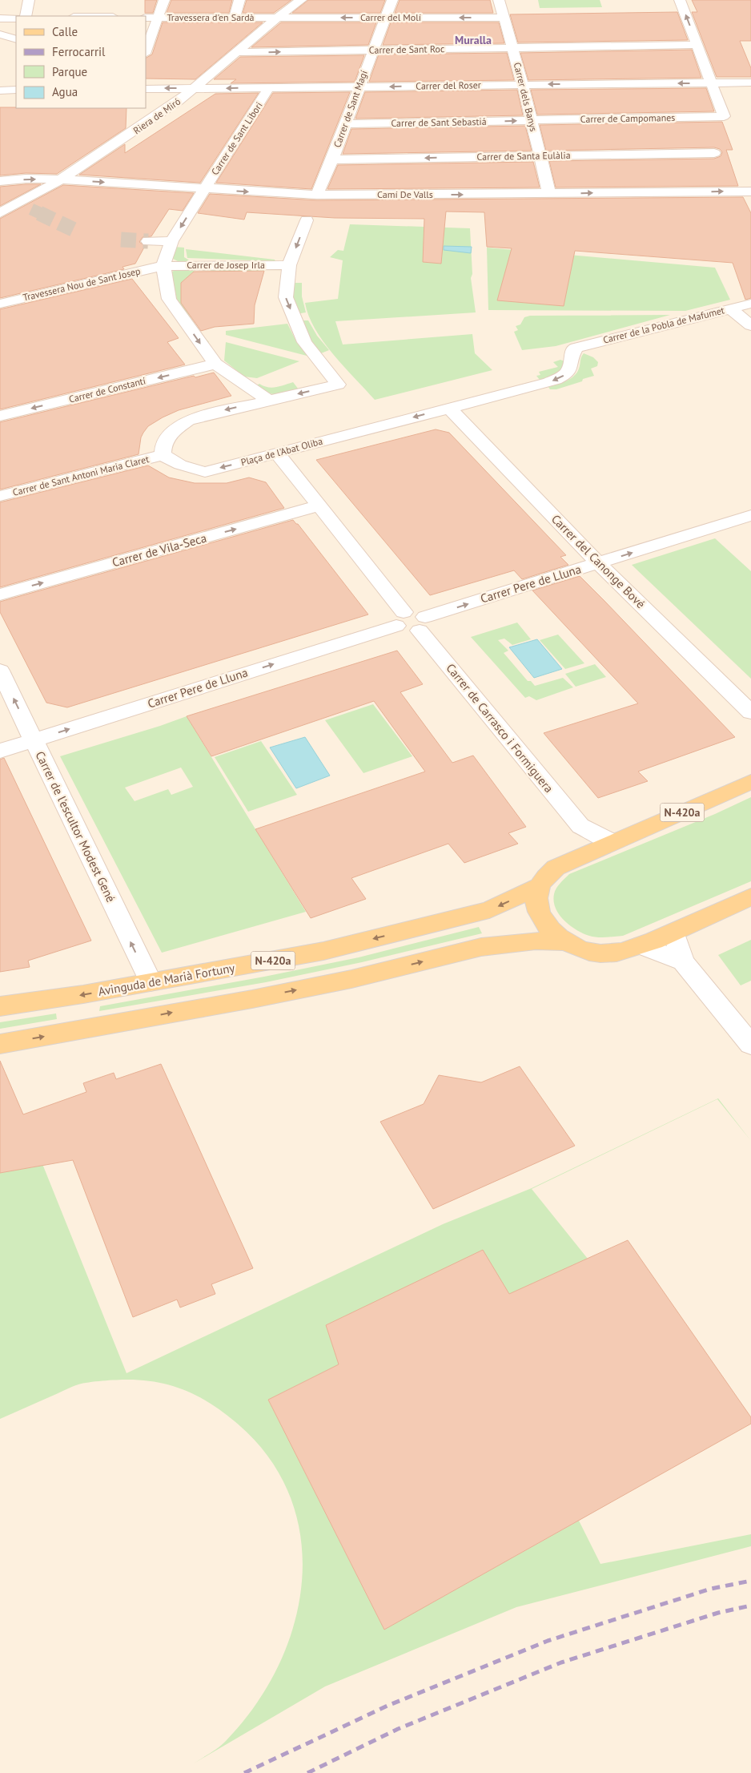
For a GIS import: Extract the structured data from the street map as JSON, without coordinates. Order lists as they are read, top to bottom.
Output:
{
  "streets": {
    "main road": ["N-420a", "Avinguda de Marià Fortuny"],
    "street": [
      "Travessera d'en Sardà",
      "Carrer del Molí",
      "Carrer de Sant Roc",
      "Carrer del Roser",
      "Carrer dels Banys",
      "Carrer de Sant Magí",
      "Riera de Miró",
      "Carrer de Campomanes",
      "Carrer de Sant Sebastiá",
      "Carrer de Sant Libori",
      "Carrer de Santa Eulàlia",
      "Camí De Valls",
      "Carrer de Josep Irla",
      "Travessera Nou de Sant Josep",
      "Carrer de la Pobla de Mafumet",
      "Carrer de Constantí",
      "Plaça de l'Abat Oliba",
      "Carrer de Sant Antoni Maria Claret",
      "Carrer de Vila-Seca",
      "Carrer del Canonge Bové",
      "Carrer Pere de Lluna",
      "Carrer de Carrasco i Formiguera",
      "Carrer de l'escultor Modest Gené"
    ]
  },
  "crossings": [
    ["Travessera d'en Sardà", "Carrer del Molí"],
    ["Travessera d'en Sardà", "Riera de Miró"],
    ["Carrer del Molí", "Carrer dels Banys"],
    ["Carrer del Molí", "Carrer de Sant Magí"],
    ["Carrer del Molí", "Riera de Miró"],
    ["Carrer de Sant Roc", "Carrer dels Banys"],
    ["Carrer de Sant Roc", "Carrer de Sant Magí"],
    ["Carrer de Sant Roc", "Riera de Miró"],
    ["Carrer del Roser", "Carrer dels Banys"],
    ["Carrer del Roser", "Carrer de Sant Magí"],
    ["Carrer del Roser", "Riera de Miró"],
    ["Carrer del Roser", "Carrer de Campomanes"],
    ["Carrer del Roser", "Carrer de Sant Libori"],
    ["Carrer dels Banys", "Carrer de Campomanes"],
    ["Carrer dels Banys", "Carrer de Sant Sebastiá"],
    ["Carrer dels Banys", "Carrer de Santa Eulàlia"],
    ["Carrer dels Banys", "Camí De Valls"],
    ["Carrer de Sant Magí", "Carrer de Sant Sebastiá"],
    ["Carrer de Sant Magí", "Carrer de Santa Eulàlia"],
    ["Carrer de Sant Magí", "Camí De Valls"],
    ["Riera de Miró", "Camí De Valls"],
    ["Carrer de Campomanes", "Carrer de Sant Sebastiá"],
    ["Carrer de Sant Libori", "Camí De Valls"],
    ["Carrer de Sant Libori", "Carrer de Josep Irla"],
    ["Carrer de Sant Libori", "Travessera Nou de Sant Josep"],
    ["Carrer de Josep Irla", "Travessera Nou de Sant Josep"],
    ["Carrer de la Pobla de Mafumet", "Plaça de l'Abat Oliba"],
    ["Plaça de l'Abat Oliba", "Carrer de Sant Antoni Maria Claret"],
    ["Plaça de l'Abat Oliba", "Carrer del Canonge Bové"],
    ["Carrer del Canonge Bové", "Carrer Pere de Lluna"],
    ["Carrer Pere de Lluna", "Carrer de Carrasco i Formiguera"],
    ["Carrer Pere de Lluna", "Carrer de l'escultor Modest Gené"],
    ["Carrer de Carrasco i Formiguera", "N-420a"],
    ["N-420a", "Avinguda de Marià Fortuny"],
    ["Carrer de l'escultor Modest Gené", "Avinguda de Marià Fortuny"]
  ],
  "one_way": [
    "Carrer del Molí",
    "Carrer del Roser",
    "Carrer de Sant Sebastiá",
    "Carrer de Santa Eulàlia",
    "Camí De Valls",
    "Plaça de l'Abat Oliba",
    "Carrer Pere de Lluna",
    "Carrer de l'escultor Modest Gené"
  ],
  "districts": ["Muralla"],
  "legend": [
    "Calle",
    "Ferrocarril",
    "Parque",
    "Agua"
  ]
}
